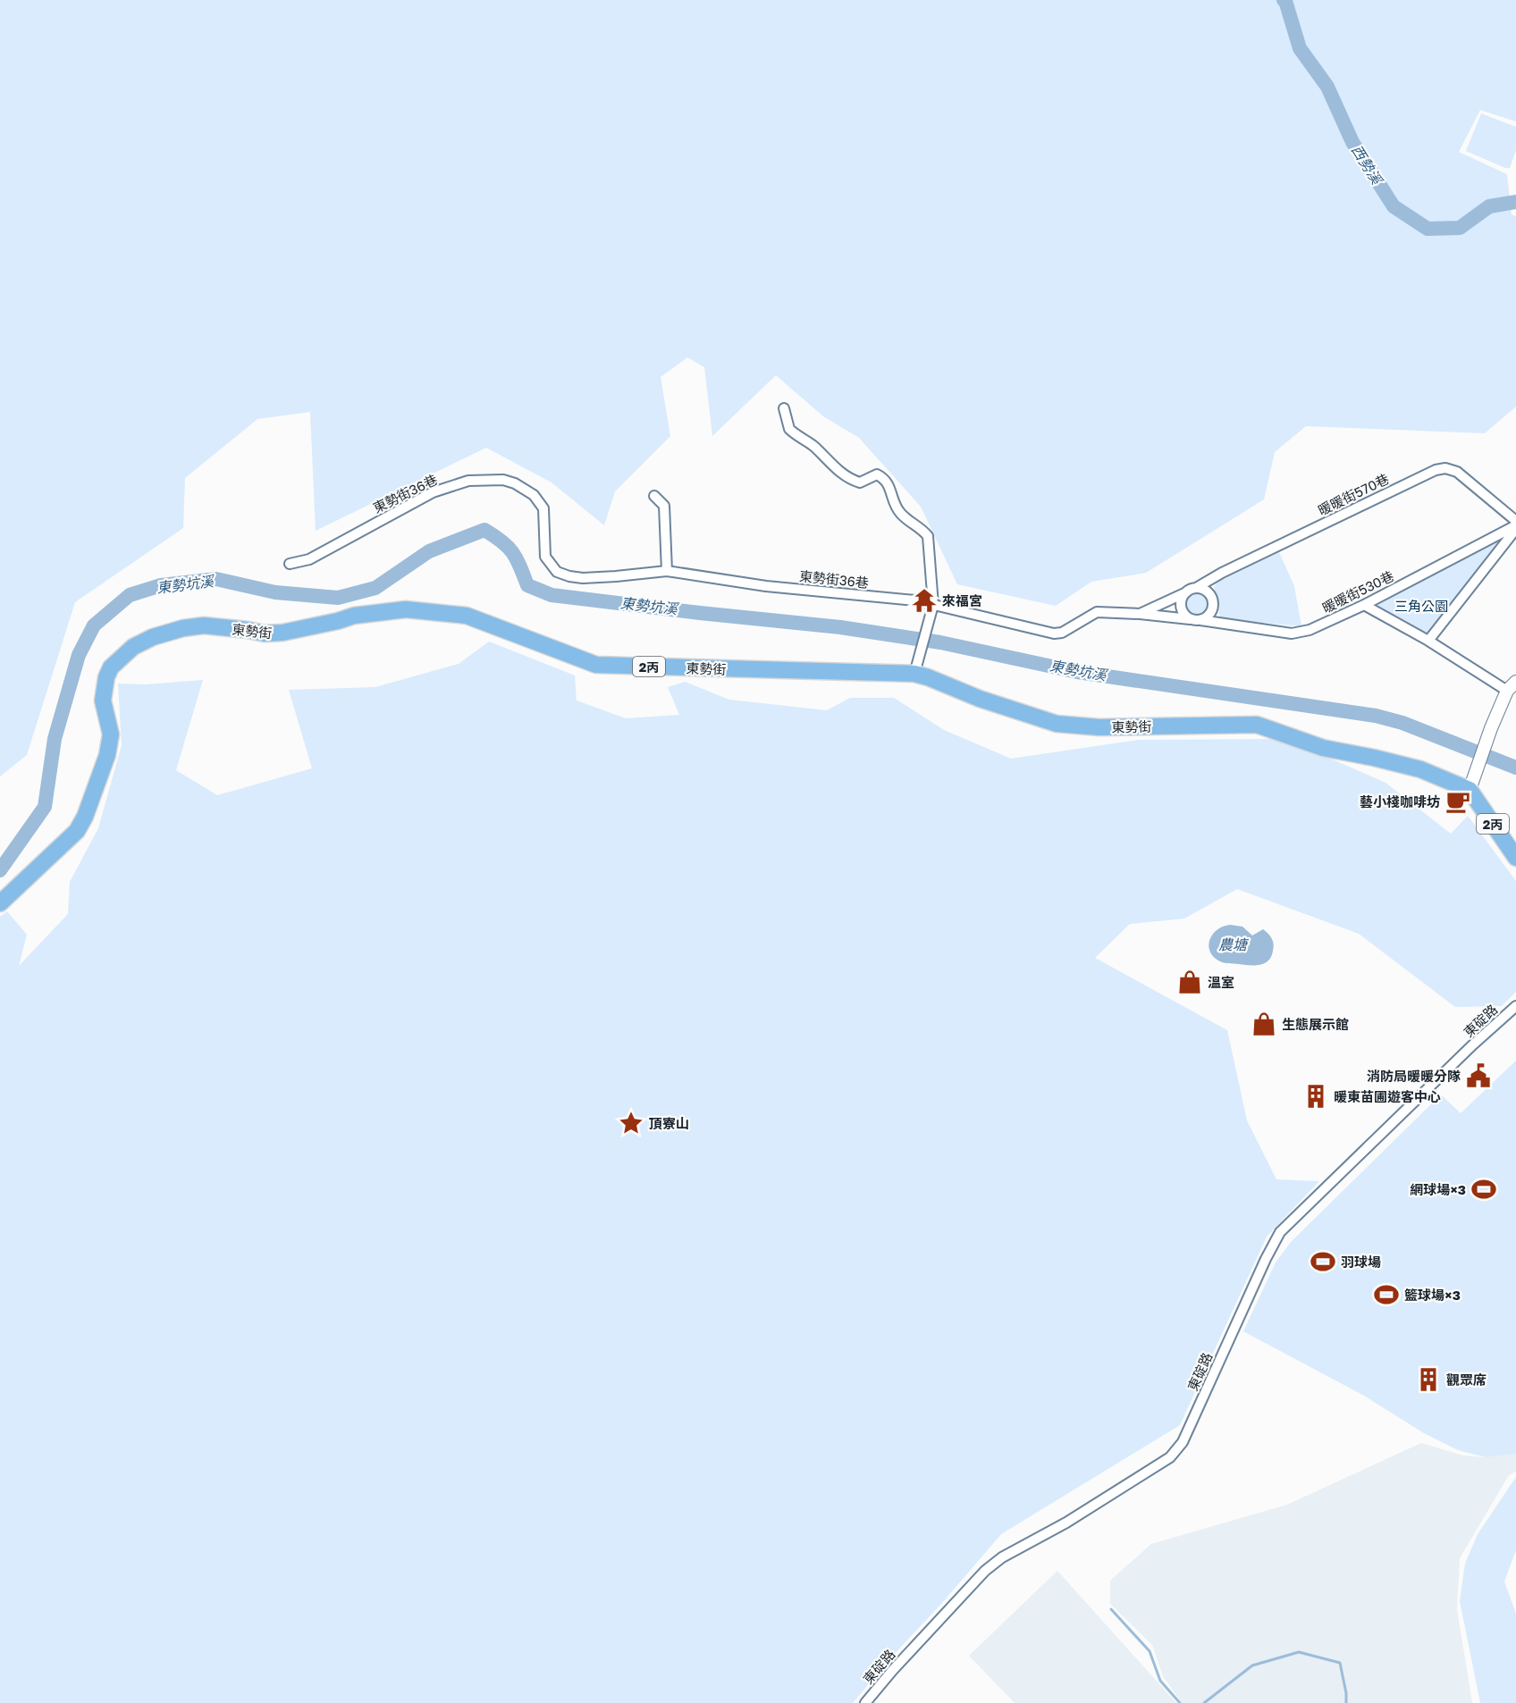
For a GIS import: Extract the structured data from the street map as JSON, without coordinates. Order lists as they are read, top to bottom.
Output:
{
  "streets": {
    "main road": ["東勢街", "2丙"],
    "street": [
      "東勢街36巷",
      "暖暖街570巷",
      "暖暖街530巷",
      "東碇路"
    ]
  },
  "crossings": [
    ["暖暖街570巷", "暖暖街530巷"],
    ["東勢街", "2丙"]
  ],
  "water": ["西勢溪", "東勢坑溪", "農塘"],
  "parks": ["三角公園"],
  "places": {
    "temple": ["來福宮"],
    "cafe": ["藝小棧咖啡坊"],
    "shop": ["溫室", "生態展示館"],
    "public building": ["消防局暖暖分隊"],
    "building": ["暖東苗圃遊客中心", "觀眾席"],
    "place": ["頂寮山"],
    "sports": ["網球場×3", "羽球場", "籃球場×3"]
  }
}
